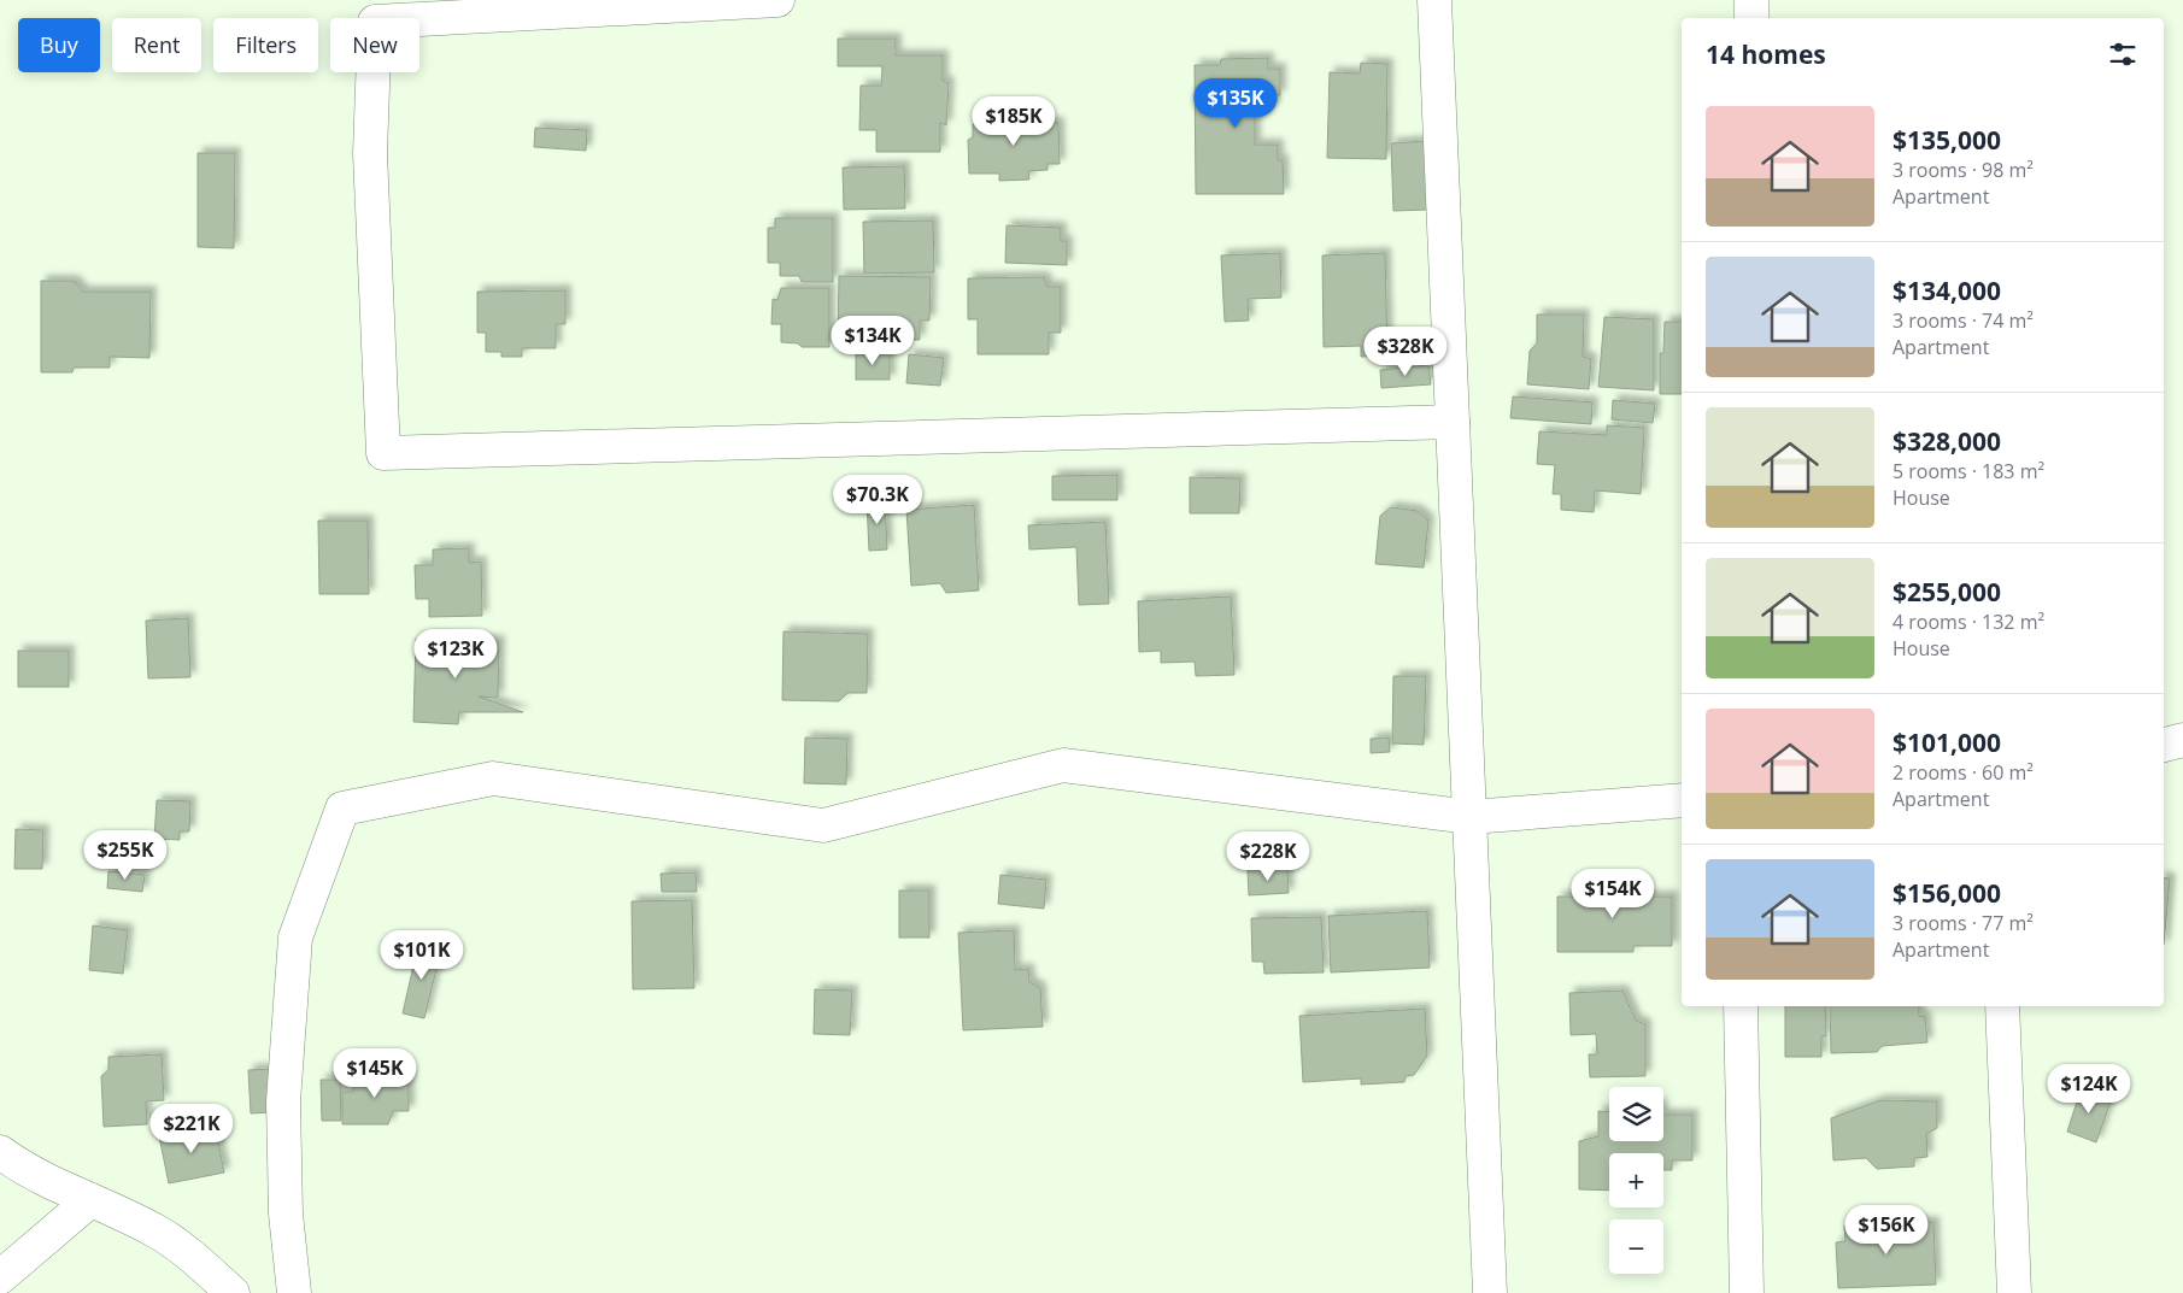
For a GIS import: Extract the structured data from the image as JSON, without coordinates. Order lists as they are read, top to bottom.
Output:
{
  "page": {
    "chip": [
      "Buy",
      "Rent",
      "Filters",
      "New"
    ],
    "heading": "14 homes",
    "price": [
      "$135K",
      "$185K",
      "$134K",
      "$328K",
      "$70.3K",
      "$123K",
      "$255K",
      "$228K",
      "$154K",
      "$101K",
      "$145K",
      "$124K",
      "$221K",
      "$156K"
    ],
    "list": [
      {
        "name": "$135,000",
        "note": "3 rooms · 98 m² · Apartment"
      },
      {
        "name": "$134,000",
        "note": "3 rooms · 74 m² · Apartment"
      },
      {
        "name": "$328,000",
        "note": "5 rooms · 183 m² · House"
      },
      {
        "name": "$255,000",
        "note": "4 rooms · 132 m² · House"
      },
      {
        "name": "$101,000",
        "note": "2 rooms · 60 m² · Apartment"
      },
      {
        "name": "$156,000",
        "note": "3 rooms · 77 m² · Apartment"
      }
    ],
    "map_buttons": ["+", "−"]
  }
}
